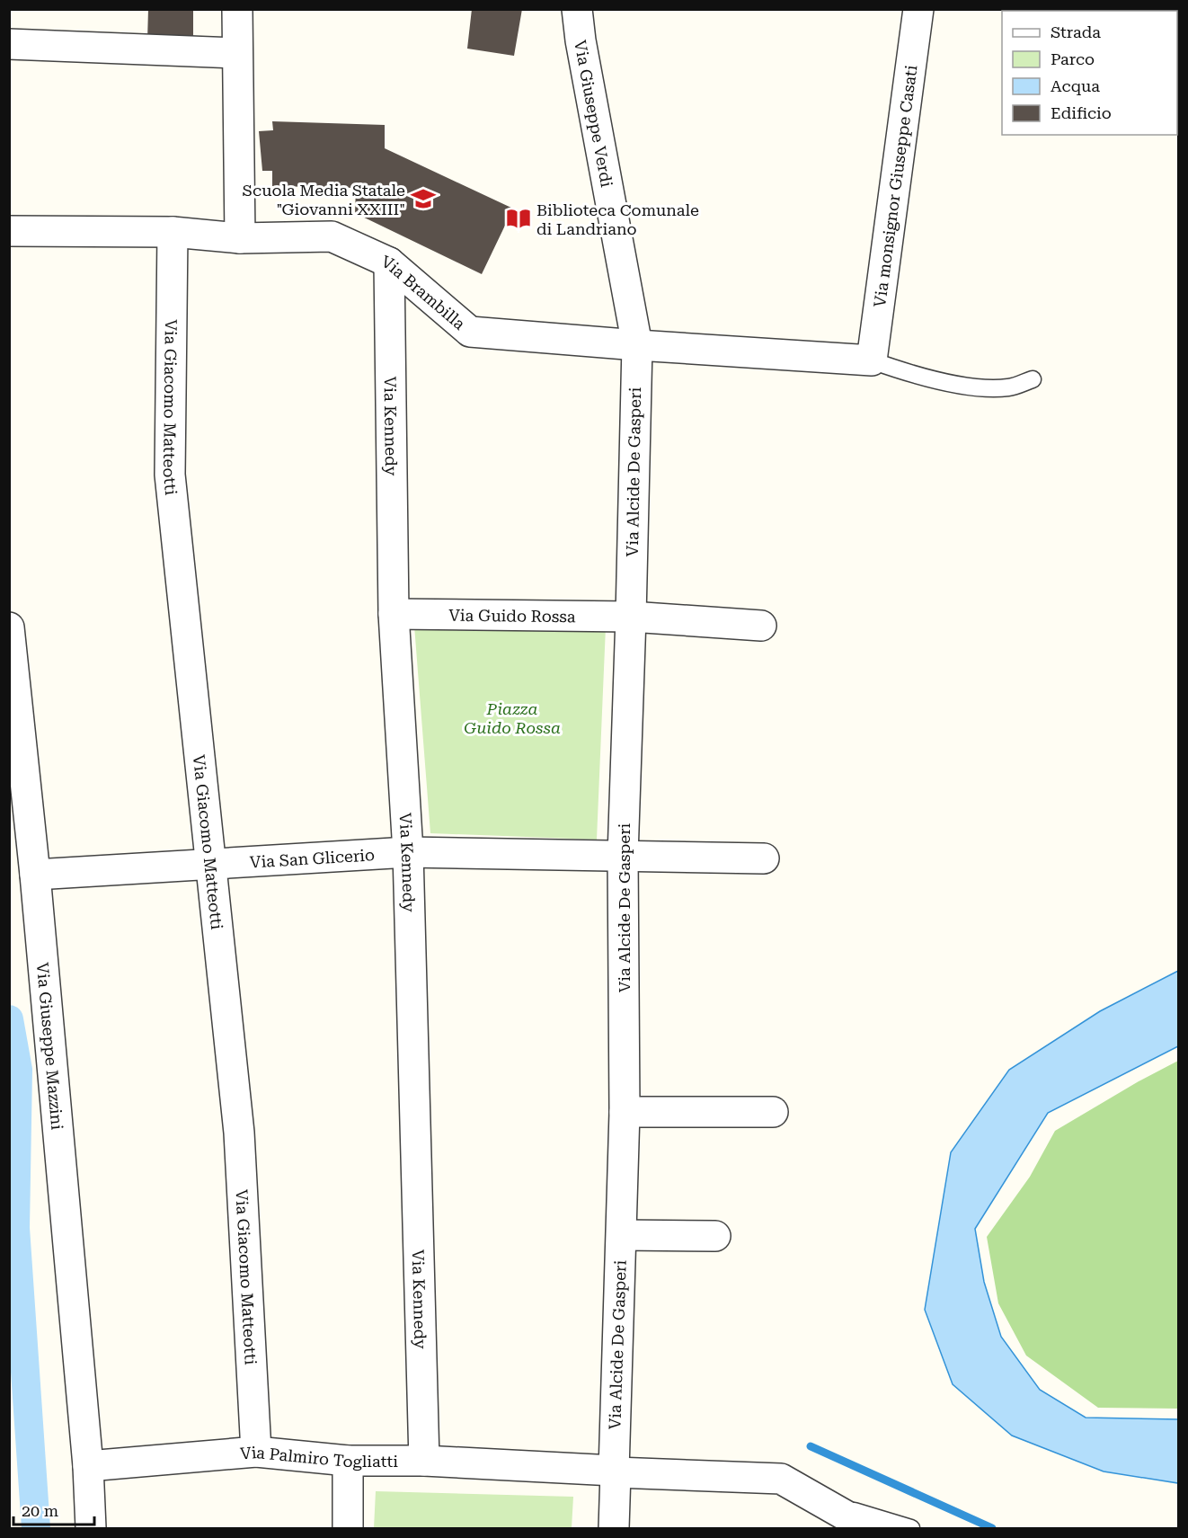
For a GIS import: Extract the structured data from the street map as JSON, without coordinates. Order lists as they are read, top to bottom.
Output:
{
  "streets": {
    "street": [
      "Via Giuseppe Verdi",
      "Via monsignor Giuseppe Casati",
      "Via Brambilla",
      "Via Giacomo Matteotti",
      "Via Kennedy",
      "Via Alcide De Gasperi",
      "Via Guido Rossa",
      "Via San Glicerio",
      "Via Giuseppe Mazzini",
      "Via Palmiro Togliatti"
    ]
  },
  "crossings": [
    ["Via Giuseppe Verdi", "Via Brambilla"],
    ["Via Giuseppe Verdi", "Via Alcide De Gasperi"],
    ["Via monsignor Giuseppe Casati", "Via Brambilla"],
    ["Via Brambilla", "Via Giacomo Matteotti"],
    ["Via Brambilla", "Via Kennedy"],
    ["Via Brambilla", "Via Alcide De Gasperi"],
    ["Via Giacomo Matteotti", "Via San Glicerio"],
    ["Via Giacomo Matteotti", "Via Palmiro Togliatti"],
    ["Via Kennedy", "Via Guido Rossa"],
    ["Via Kennedy", "Via San Glicerio"],
    ["Via Kennedy", "Via Palmiro Togliatti"],
    ["Via Alcide De Gasperi", "Via Guido Rossa"],
    ["Via Alcide De Gasperi", "Via San Glicerio"],
    ["Via Alcide De Gasperi", "Via Palmiro Togliatti"],
    ["Via San Glicerio", "Via Giuseppe Mazzini"],
    ["Via Giuseppe Mazzini", "Via Palmiro Togliatti"]
  ],
  "parks": ["Piazza Guido Rossa"],
  "places": {
    "school or university": ["Scuola Media Statale \"Giovanni XXIII\""],
    "library": ["Biblioteca Comunale di Landriano"]
  },
  "legend": [
    "Strada",
    "Parco",
    "Acqua",
    "Edificio"
  ],
  "scale_bar": "20 m"
}
